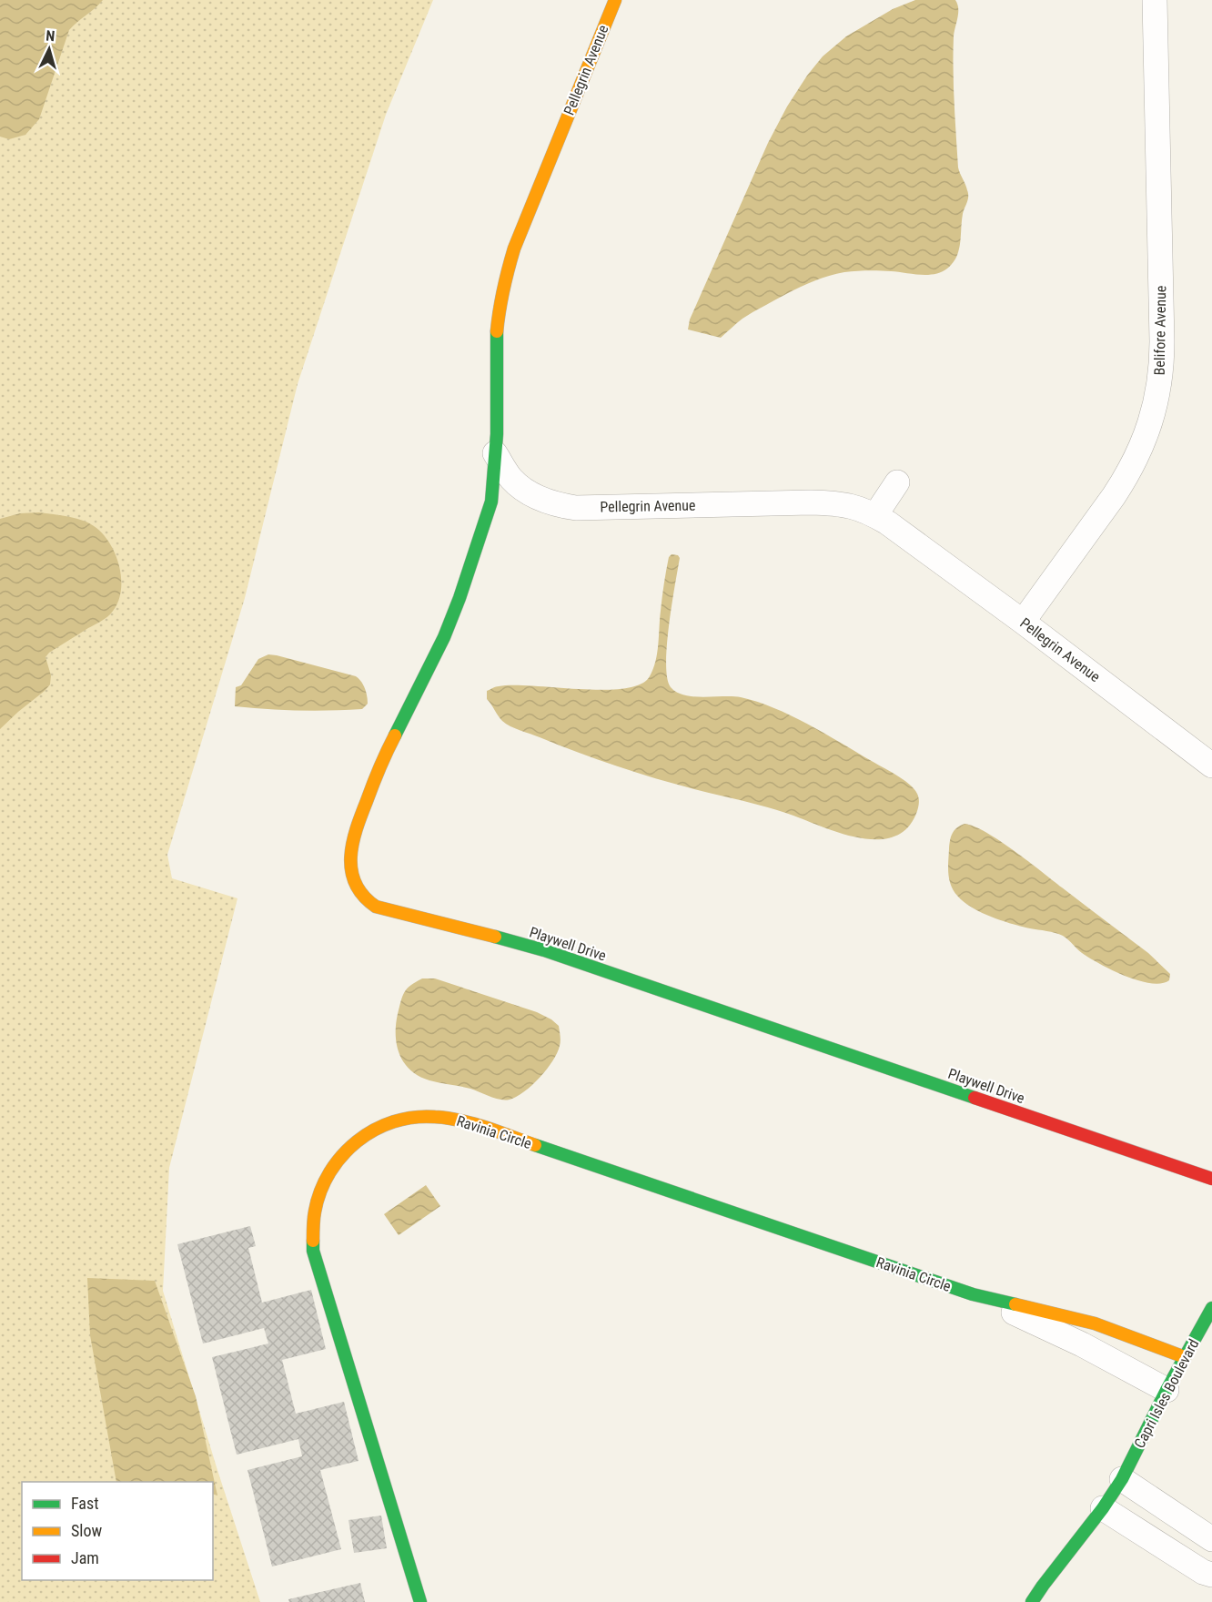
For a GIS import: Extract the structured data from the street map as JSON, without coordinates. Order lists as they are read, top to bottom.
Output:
{
  "streets": {
    "street": [
      "Pellegrin Avenue",
      "Belifore Avenue",
      "Playwell Drive",
      "Ravinia Circle",
      "Capri Isles Boulevard"
    ]
  },
  "crossings": [
    ["Pellegrin Avenue", "Belifore Avenue"],
    ["Pellegrin Avenue", "Playwell Drive"],
    ["Ravinia Circle", "Capri Isles Boulevard"]
  ],
  "legend": ["Fast", "Slow", "Jam"],
  "north": "top"
}
